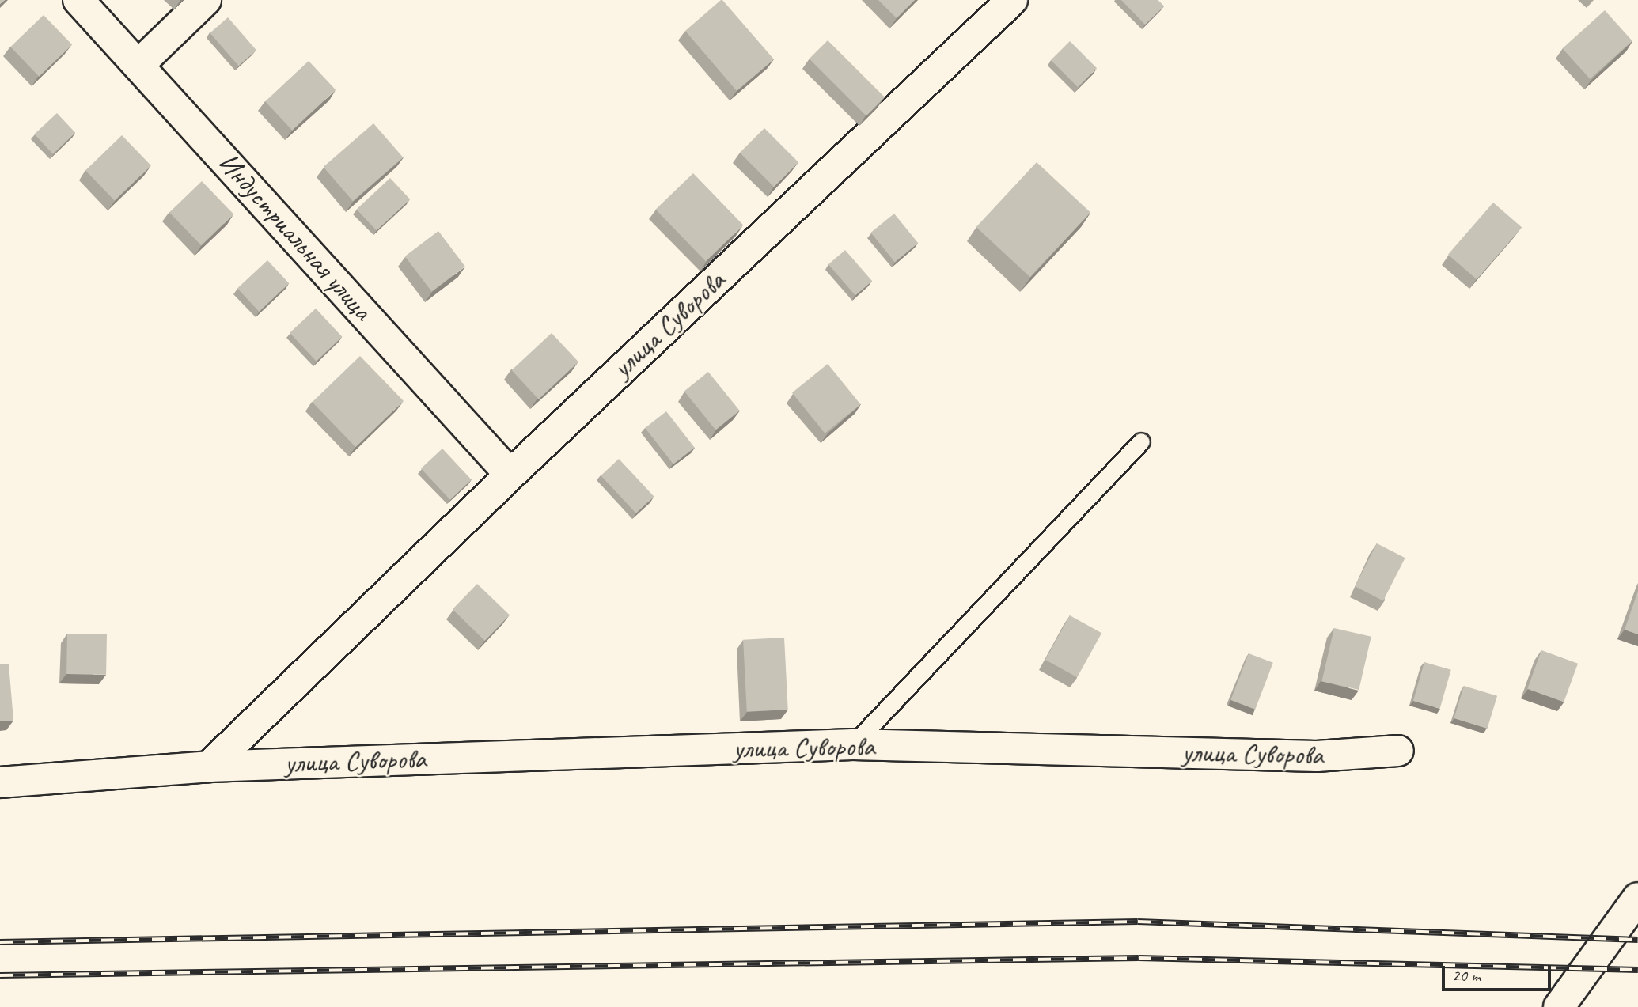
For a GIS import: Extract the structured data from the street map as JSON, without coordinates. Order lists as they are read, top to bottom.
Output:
{
  "streets": {
    "street": ["Индустриальная улица", "улица Суворова"]
  },
  "crossings": [
    ["Индустриальная улица", "улица Суворова"]
  ],
  "scale_bar": "20 m"
}
